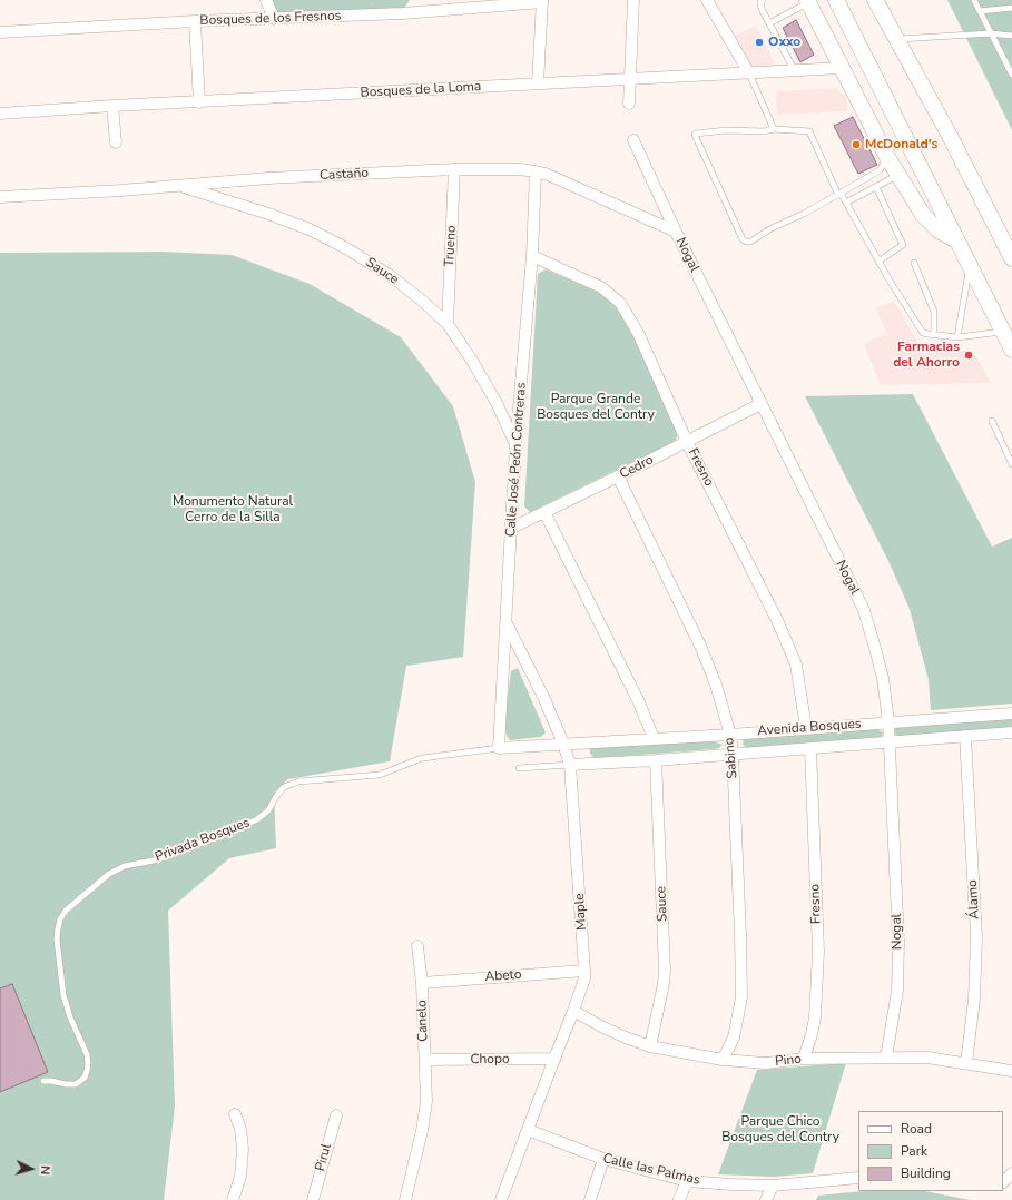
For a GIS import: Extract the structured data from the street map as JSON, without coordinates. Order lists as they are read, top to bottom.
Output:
{
  "streets": {
    "street": [
      "Bosques de los Fresnos",
      "Bosques de la Loma",
      "Castaño",
      "Trueno",
      "Nogal",
      "Sauce",
      "Calle José Peón Contreras",
      "Cedro",
      "Fresno",
      "Avenida Bosques",
      "Sabino",
      "Álamo",
      "Maple",
      "Abeto",
      "Canelo",
      "Chopo",
      "Pino",
      "Pirul",
      "Calle las Palmas"
    ],
    "lane": ["Privada Bosques"]
  },
  "crossings": [
    ["Castaño", "Trueno"],
    ["Castaño", "Nogal"],
    ["Castaño", "Sauce"],
    ["Castaño", "Calle José Peón Contreras"],
    ["Trueno", "Sauce"],
    ["Nogal", "Cedro"],
    ["Nogal", "Avenida Bosques"],
    ["Nogal", "Pino"],
    ["Sauce", "Calle José Peón Contreras"],
    ["Sauce", "Avenida Bosques"],
    ["Sauce", "Pino"],
    ["Calle José Peón Contreras", "Cedro"],
    ["Calle José Peón Contreras", "Fresno"],
    ["Calle José Peón Contreras", "Avenida Bosques"],
    ["Calle José Peón Contreras", "Privada Bosques"],
    ["Calle José Peón Contreras", "Maple"],
    ["Cedro", "Fresno"],
    ["Cedro", "Sabino"],
    ["Fresno", "Avenida Bosques"],
    ["Fresno", "Pino"],
    ["Avenida Bosques", "Sabino"],
    ["Avenida Bosques", "Privada Bosques"],
    ["Avenida Bosques", "Álamo"],
    ["Avenida Bosques", "Maple"],
    ["Sabino", "Pino"],
    ["Álamo", "Pino"],
    ["Maple", "Abeto"],
    ["Maple", "Chopo"],
    ["Maple", "Pino"],
    ["Maple", "Calle las Palmas"],
    ["Abeto", "Canelo"],
    ["Canelo", "Chopo"]
  ],
  "parks": ["Parque Grande Bosques del Contry", "Monumento Natural Cerro de la Silla", "Parque Chico Bosques del Contry"],
  "places": ["Oxxo", "McDonald's", "Farmacias del Ahorro"],
  "legend": ["Road", "Park", "Building"],
  "north": "right"
}
